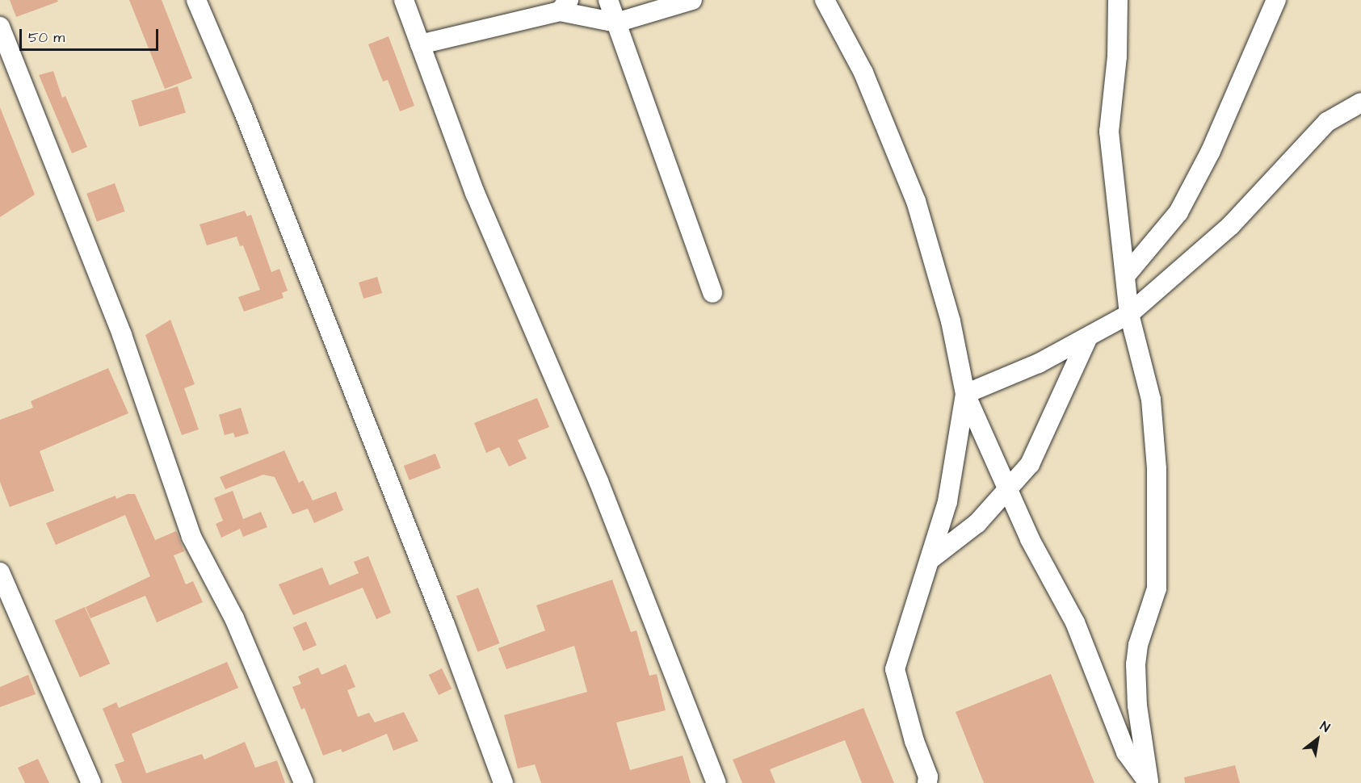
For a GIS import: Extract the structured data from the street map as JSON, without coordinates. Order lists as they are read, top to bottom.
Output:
{
  "scale_bar": "50 m",
  "north": "top right"
}
